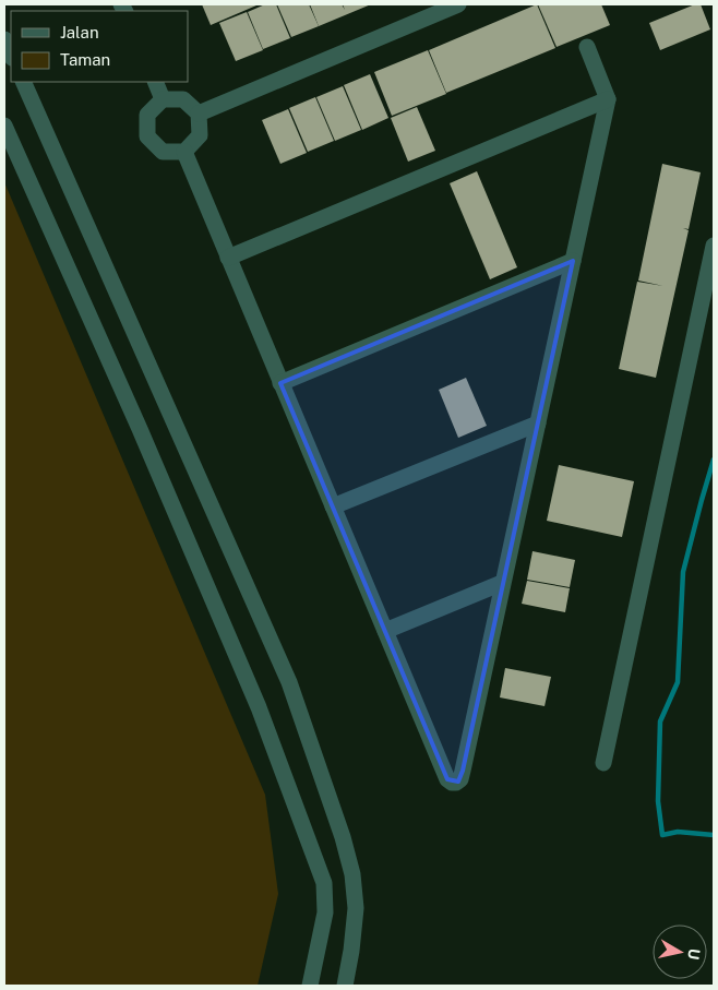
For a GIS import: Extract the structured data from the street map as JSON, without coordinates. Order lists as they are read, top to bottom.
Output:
{
  "legend": ["Jalan", "Taman"],
  "north": "right"
}
